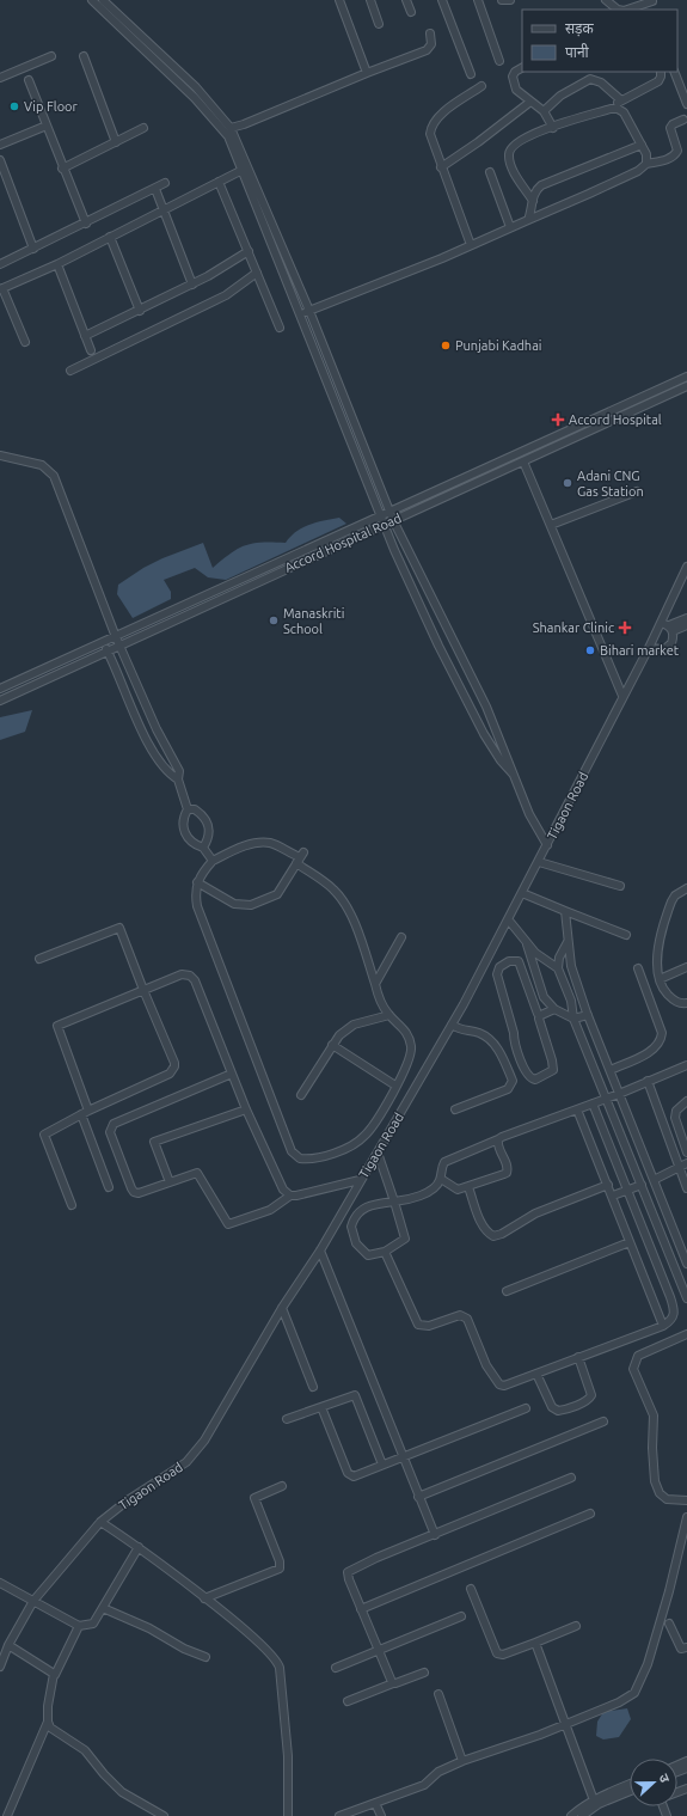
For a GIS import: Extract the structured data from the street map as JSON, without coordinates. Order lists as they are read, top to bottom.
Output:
{
  "streets": {
    "street": ["Accord Hospital Road", "Tigaon Road"]
  },
  "places": {
    "other": [
      "Vip Floor",
      "Punjabi Kadhai",
      "Adani CNG Gas Station",
      "Manaskriti School",
      "Bihari market"
    ],
    "health": ["Accord Hospital", "Shankar Clinic"]
  },
  "legend": ["सड़क", "पानी"],
  "north": "right"
}
